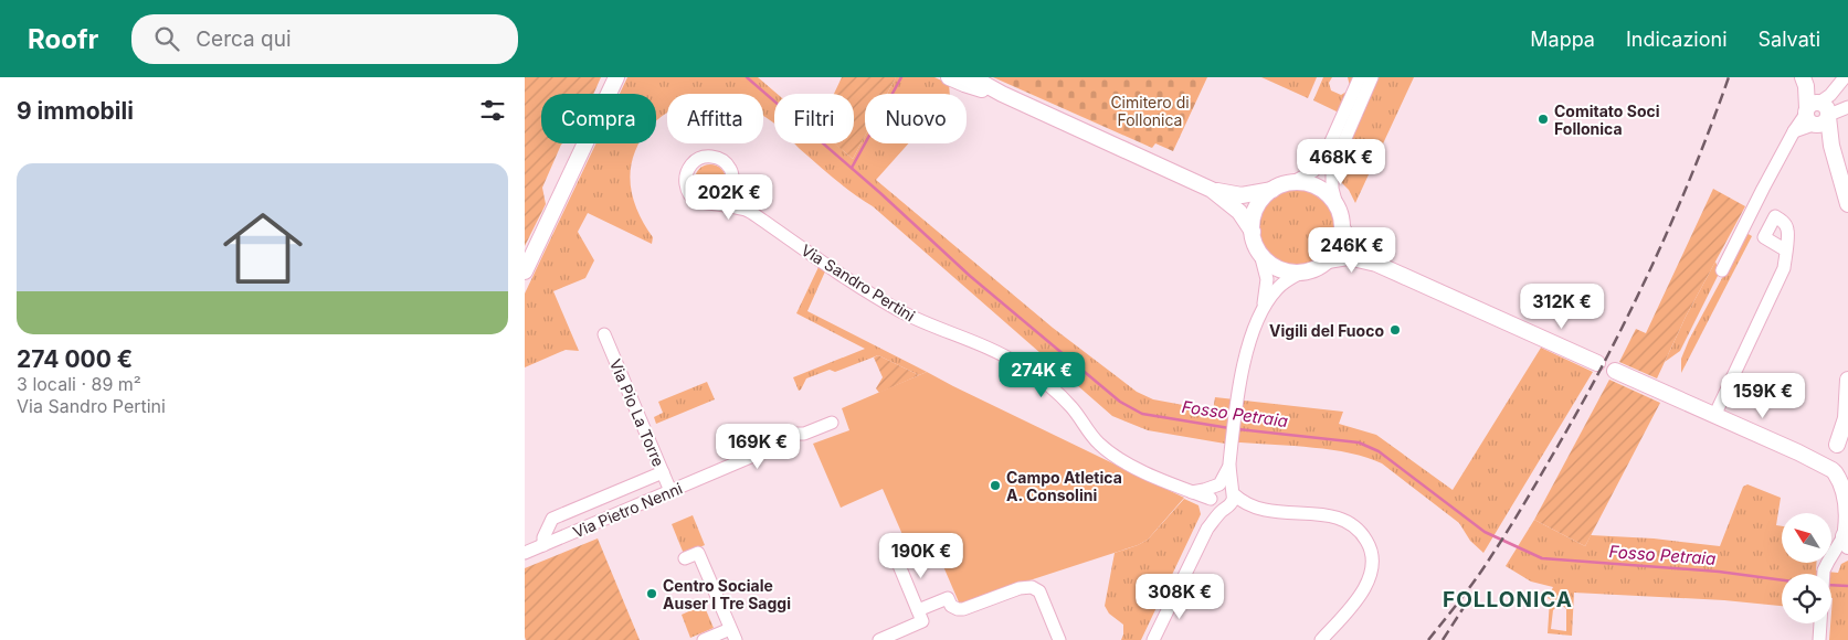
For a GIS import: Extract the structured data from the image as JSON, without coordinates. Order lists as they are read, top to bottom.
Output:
{
  "streets": {
    "street": ["Via Sandro Pertini", "Via Pio La Torre", "Via Pietro Nenni"]
  },
  "crossings": [
    ["Via Pio La Torre", "Via Pietro Nenni"]
  ],
  "districts": ["FOLLONICA"],
  "water": ["Fosso Petraia"],
  "parks": ["Cimitero di Follonica"],
  "places": [
    "Comitato Soci Follonica",
    "Vigili del Fuoco",
    "Campo Atletica A. Consolini",
    "Centro Sociale Auser I Tre Saggi"
  ],
  "north": "top left",
  "page": {
    "header": "Roofr",
    "search": "Cerca qui",
    "nav": ["Mappa", "Indicazioni", "Salvati"],
    "heading": "9 immobili",
    "chip": [
      "Compra",
      "Affitta",
      "Filtri",
      "Nuovo"
    ],
    "price": [
      "468K €",
      "202K €",
      "246K €",
      "312K €",
      "274K €",
      "159K €",
      "169K €",
      "190K €",
      "308K €"
    ],
    "list": [
      {
        "name": "274 000 €",
        "note": "3 locali · 89 m² · Via Sandro Pertini"
      }
    ]
  }
}
